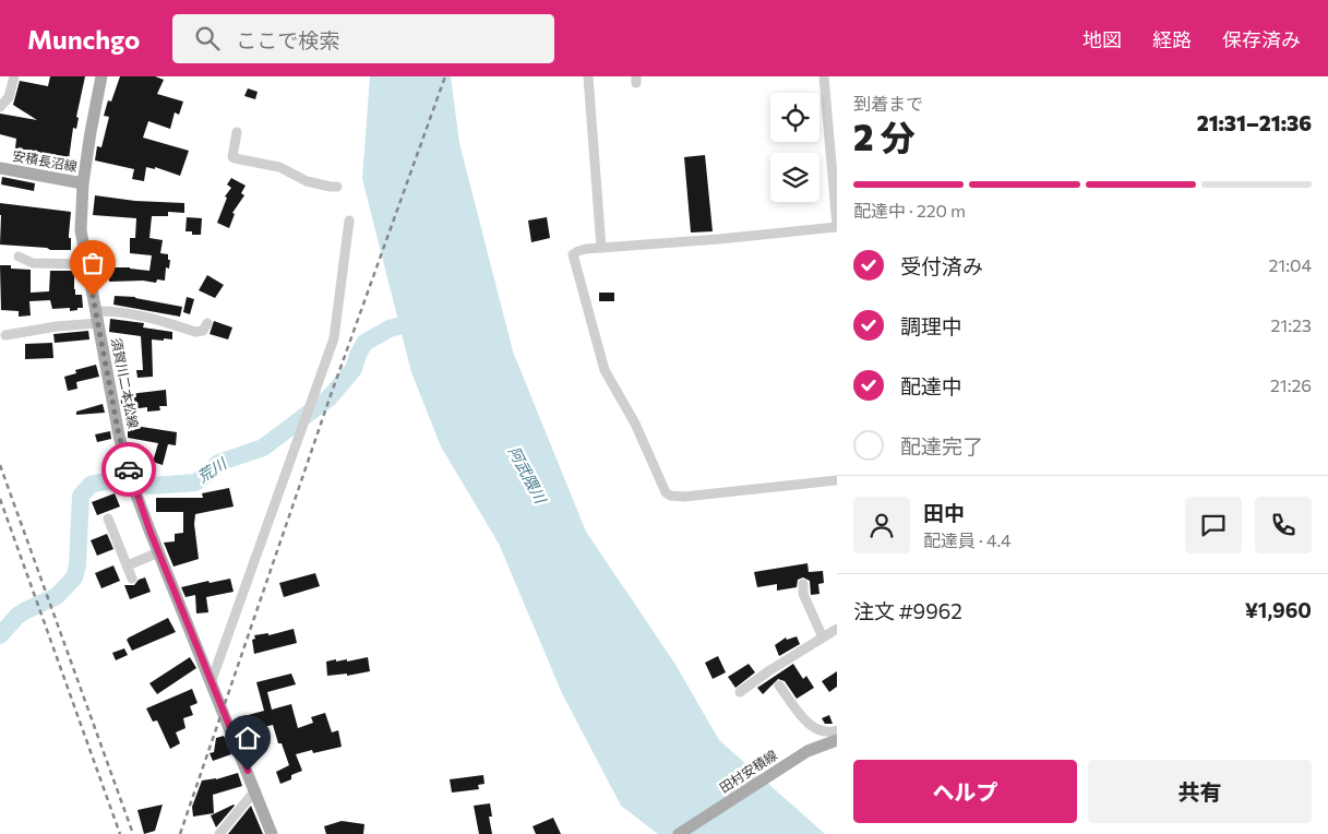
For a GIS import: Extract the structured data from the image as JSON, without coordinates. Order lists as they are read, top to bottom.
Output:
{
  "streets": {
    "main road": ["安積長沼線", "須賀川二本松線", "田村安積線"]
  },
  "crossings": [
    ["安積長沼線", "須賀川二本松線"]
  ],
  "water": ["荒川", "阿武隈川"],
  "page": {
    "header": "Munchgo",
    "search": "ここで検索",
    "nav": ["地図", "経路", "保存済み"],
    "heading": ["2 分", "到着まで", "21:31–21:36"],
    "panel": [
      "田中",
      "配達員 · 4.4",
      "注文 #9962",
      "¥1,960"
    ],
    "bar": "配達中 · 220 m",
    "list": [
      ["受付済み", "21:04"],
      ["調理中", "21:23"],
      ["配達中", "21:26"],
      "配達完了"
    ],
    "buttons": ["ヘルプ", "共有"]
  }
}
